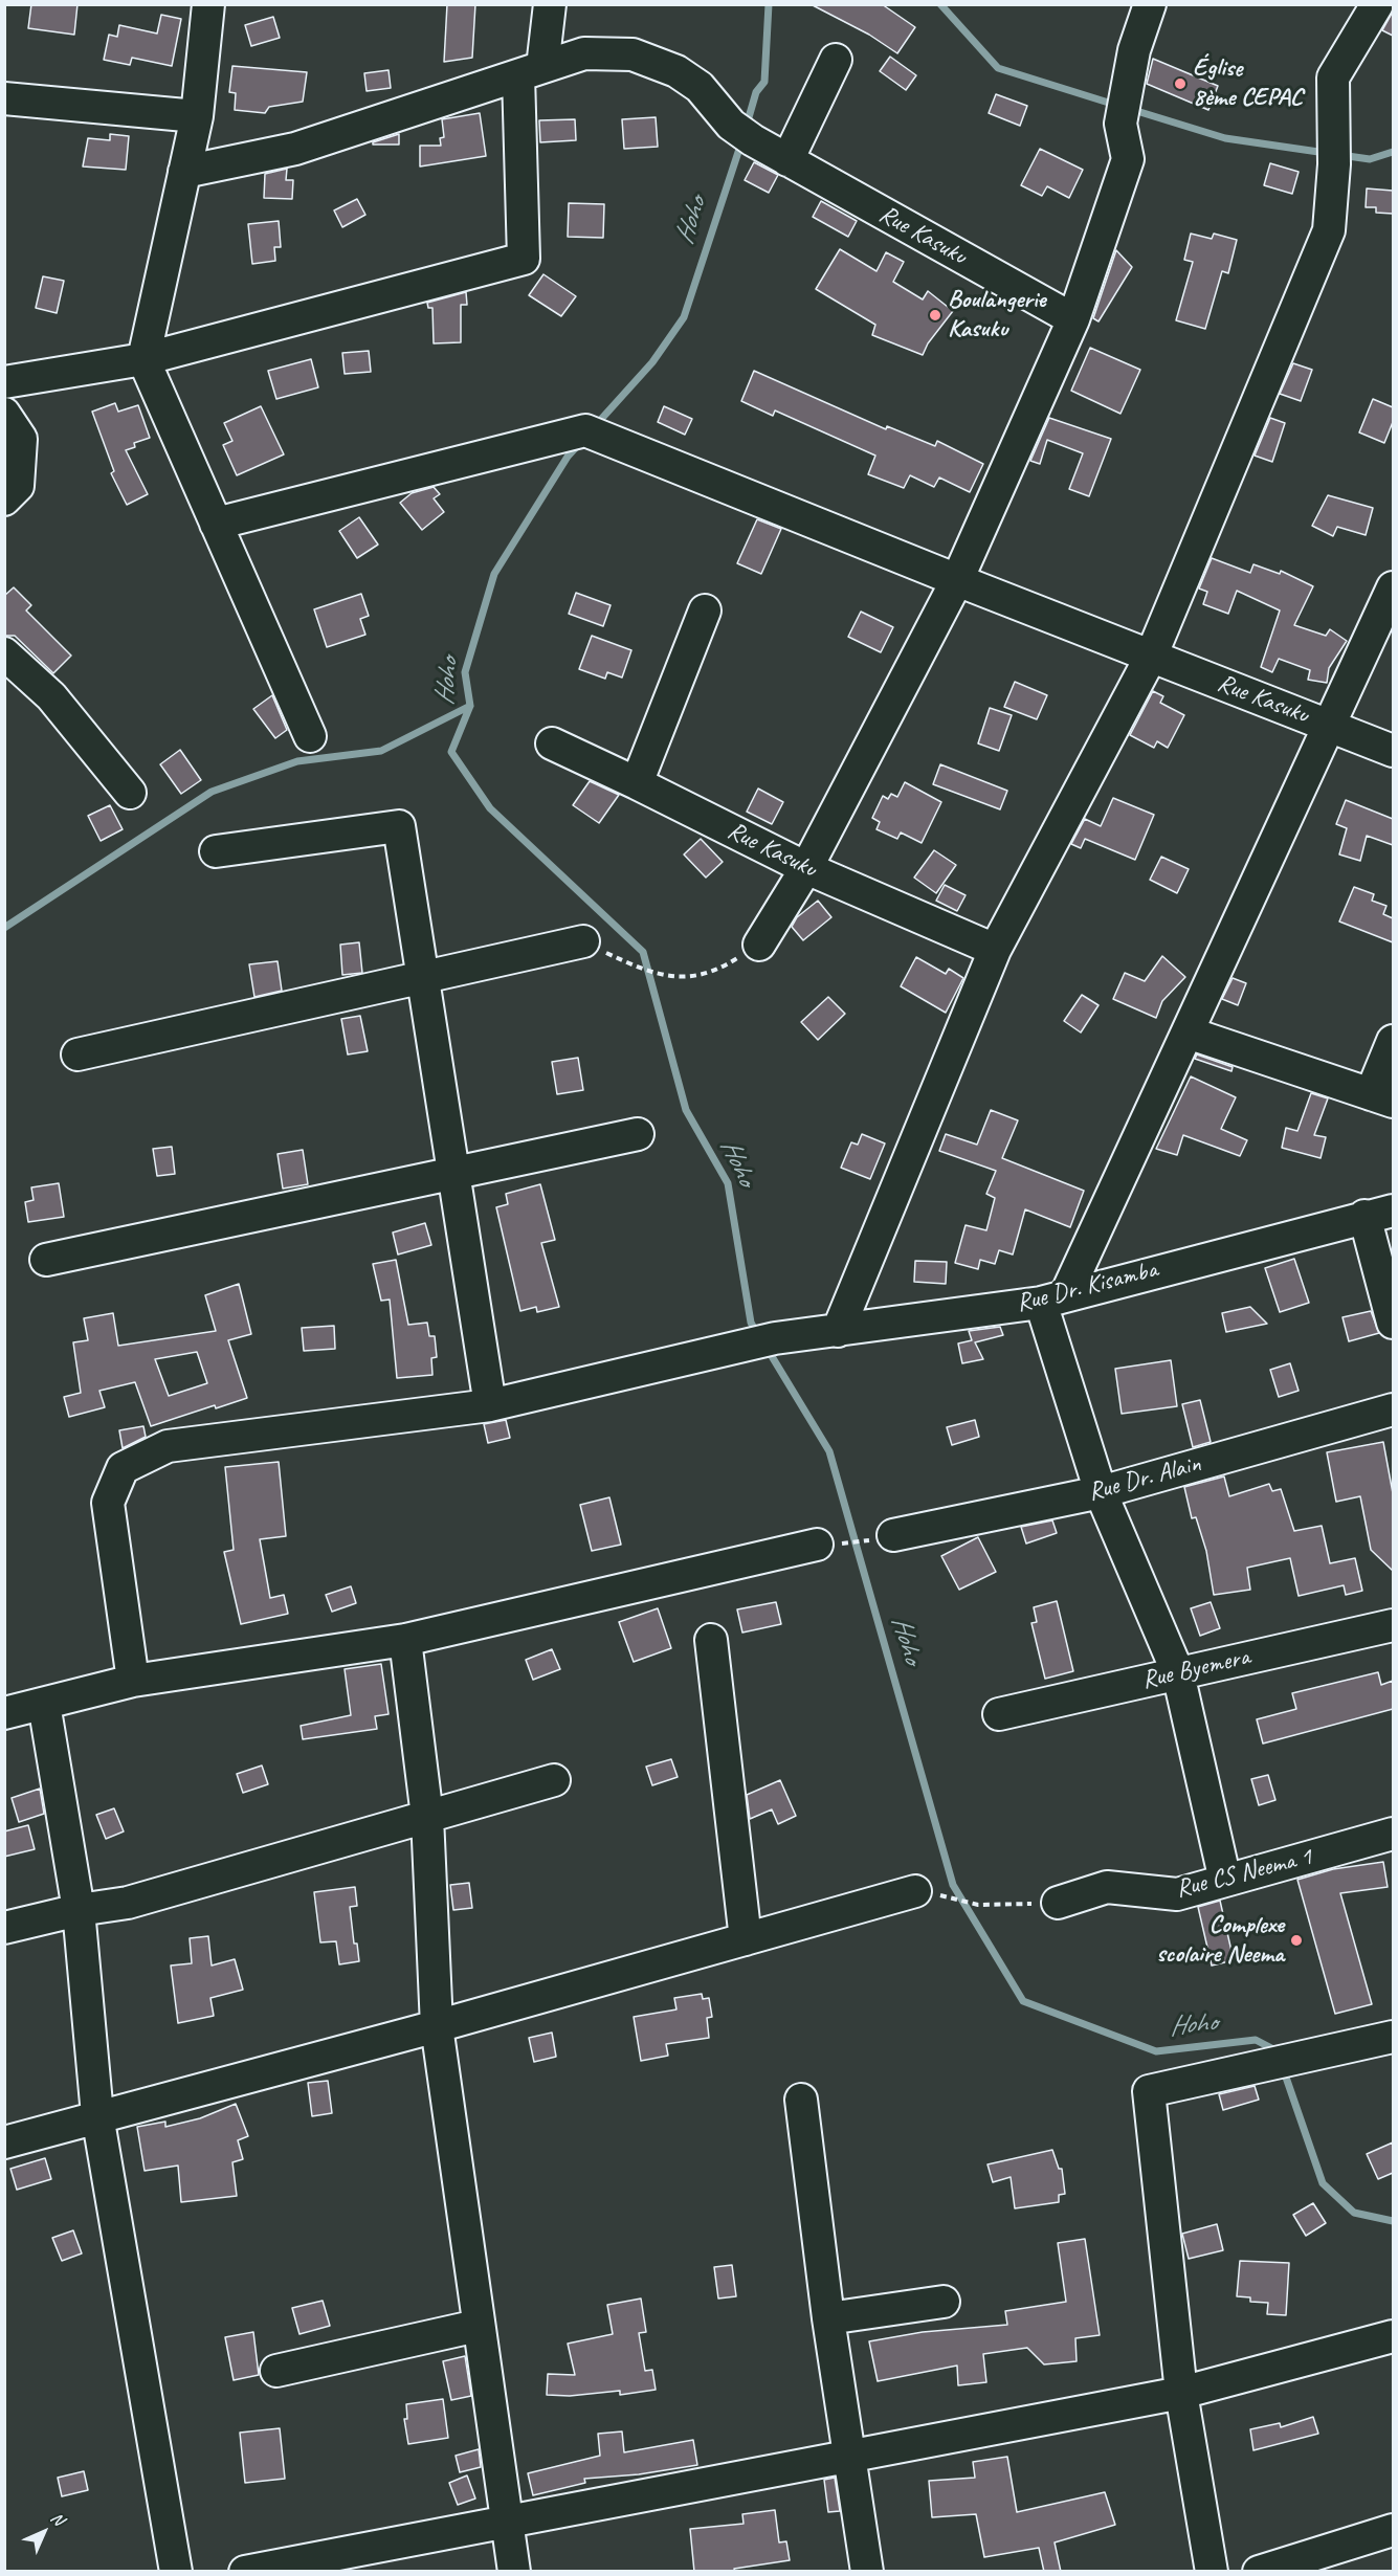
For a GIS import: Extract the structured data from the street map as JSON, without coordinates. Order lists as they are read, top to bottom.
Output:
{
  "streets": {
    "street": [
      "Rue Kasuku",
      "Rue Dr. Kisamba",
      "Rue Dr. Alain",
      "Rue Byemera",
      "Rue CS Neema 1"
    ]
  },
  "water": ["Hoho"],
  "places": ["Église 8ème CEPAC", "Boulangerie Kasuku", "Complexe scolaire Neema"],
  "north": "top right"
}
